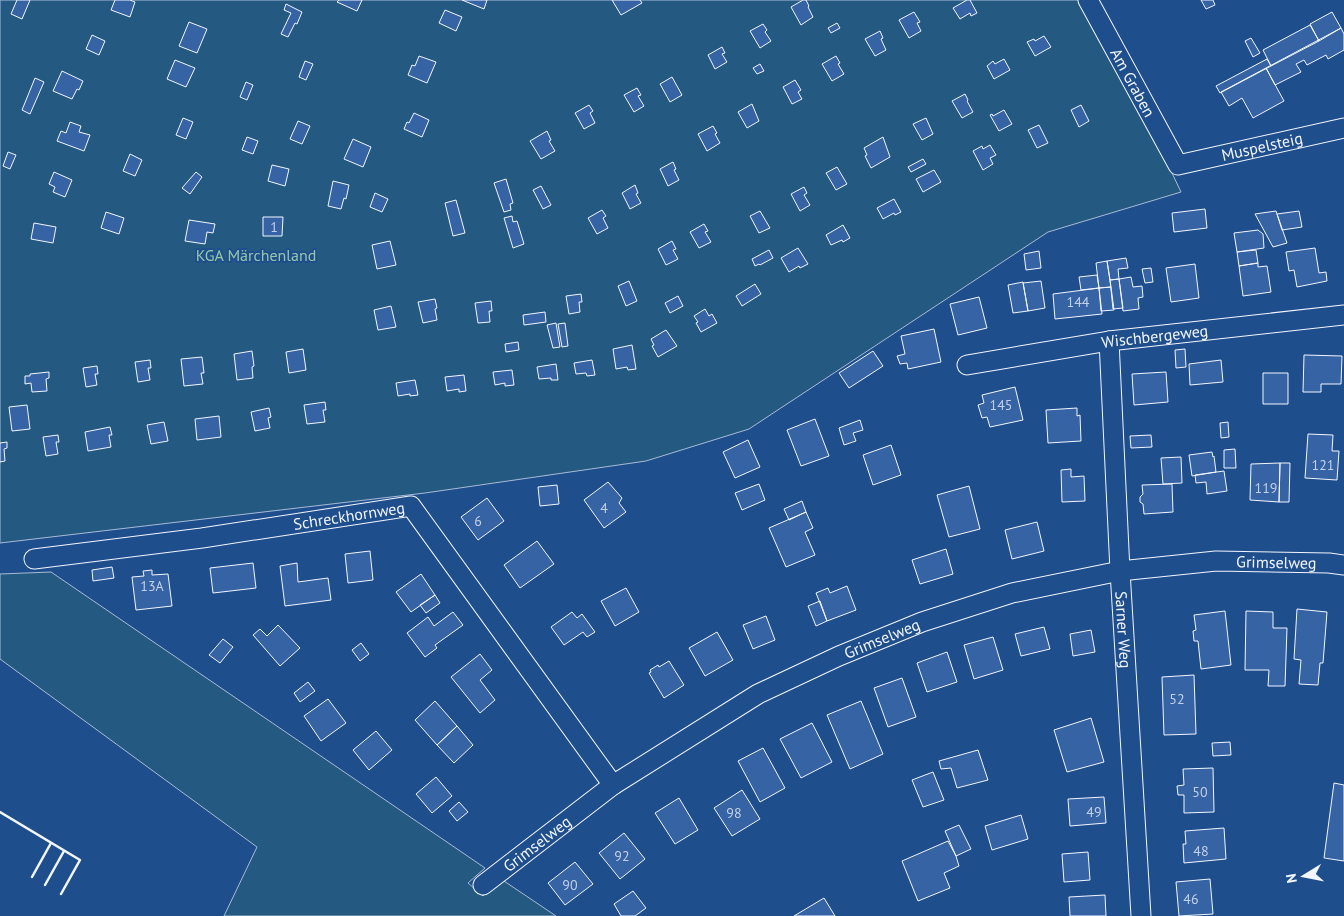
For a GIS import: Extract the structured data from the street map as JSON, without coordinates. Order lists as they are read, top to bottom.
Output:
{
  "streets": {
    "street": [
      "Am Graben",
      "Muspelsteig",
      "Wischbergeweg",
      "Schreckhornweg",
      "Grimselweg",
      "Sarner Weg"
    ]
  },
  "crossings": [
    ["Am Graben", "Muspelsteig"],
    ["Wischbergeweg", "Sarner Weg"],
    ["Schreckhornweg", "Grimselweg"],
    ["Grimselweg", "Sarner Weg"]
  ],
  "parks": ["KGA Märchenland"],
  "house_numbers": [
    "1",
    "144",
    "145",
    "121",
    "119",
    "4",
    "6",
    "13A",
    "52",
    "50",
    "49",
    "98",
    "48",
    "92",
    "90",
    "46"
  ],
  "north": "left"
}
